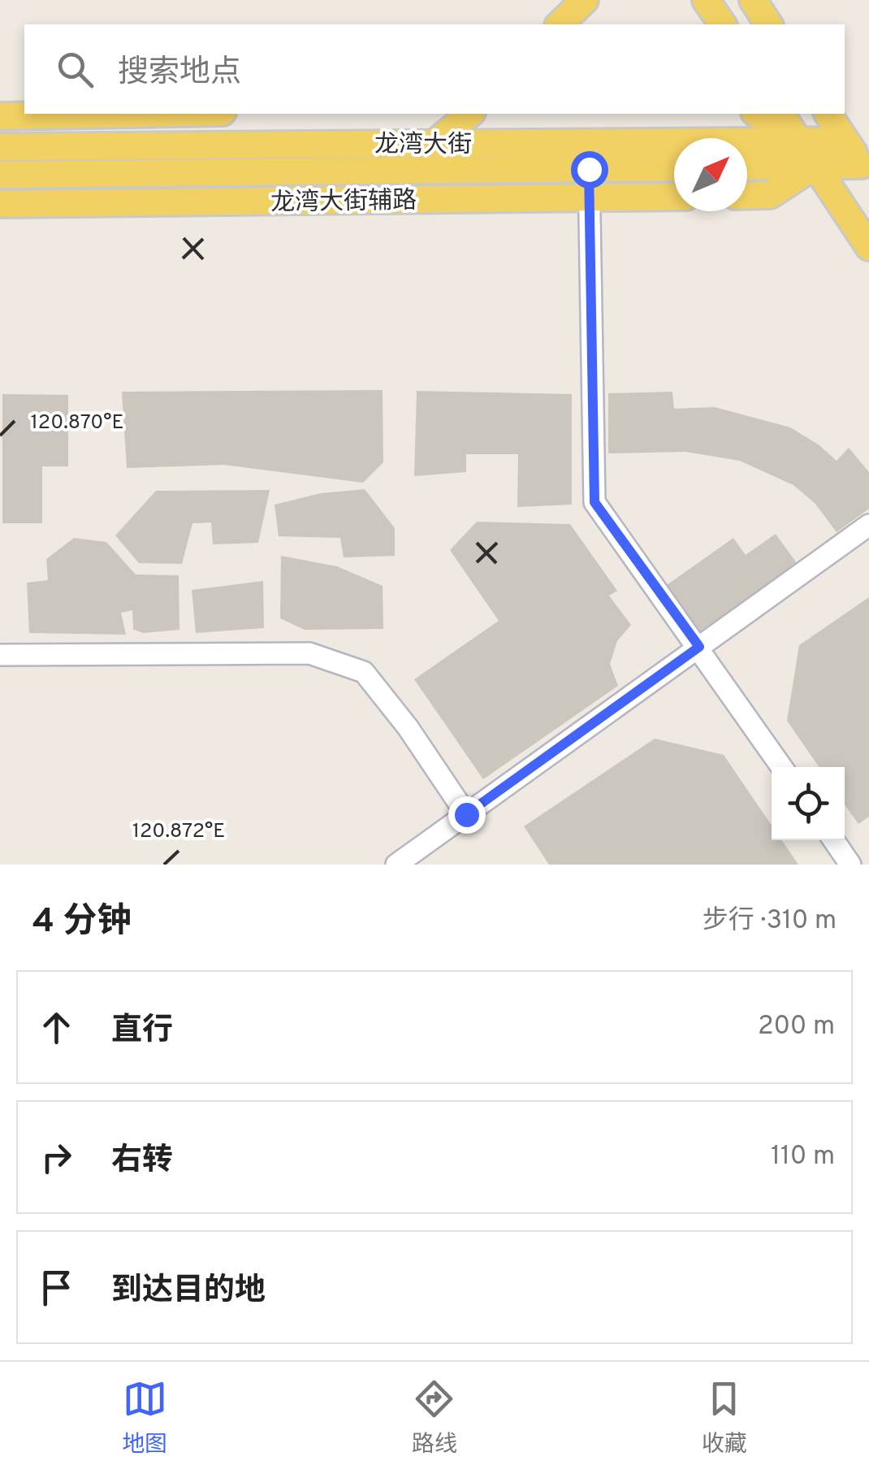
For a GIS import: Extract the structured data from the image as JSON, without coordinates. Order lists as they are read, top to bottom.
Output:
{
  "streets": {
    "main road": ["龙湾大街", "龙湾大街辅路"]
  },
  "north": "top right",
  "page": {
    "search": "搜索地点",
    "heading": ["4 分钟", "步行 · 310 m"],
    "list": [
      ["直行", "200 m"],
      ["右转", "110 m"],
      "到达目的地"
    ],
    "nav": ["地图", "路线", "收藏"]
  },
  "coordinates": ["120.870°E", "120.872°E"]
}
